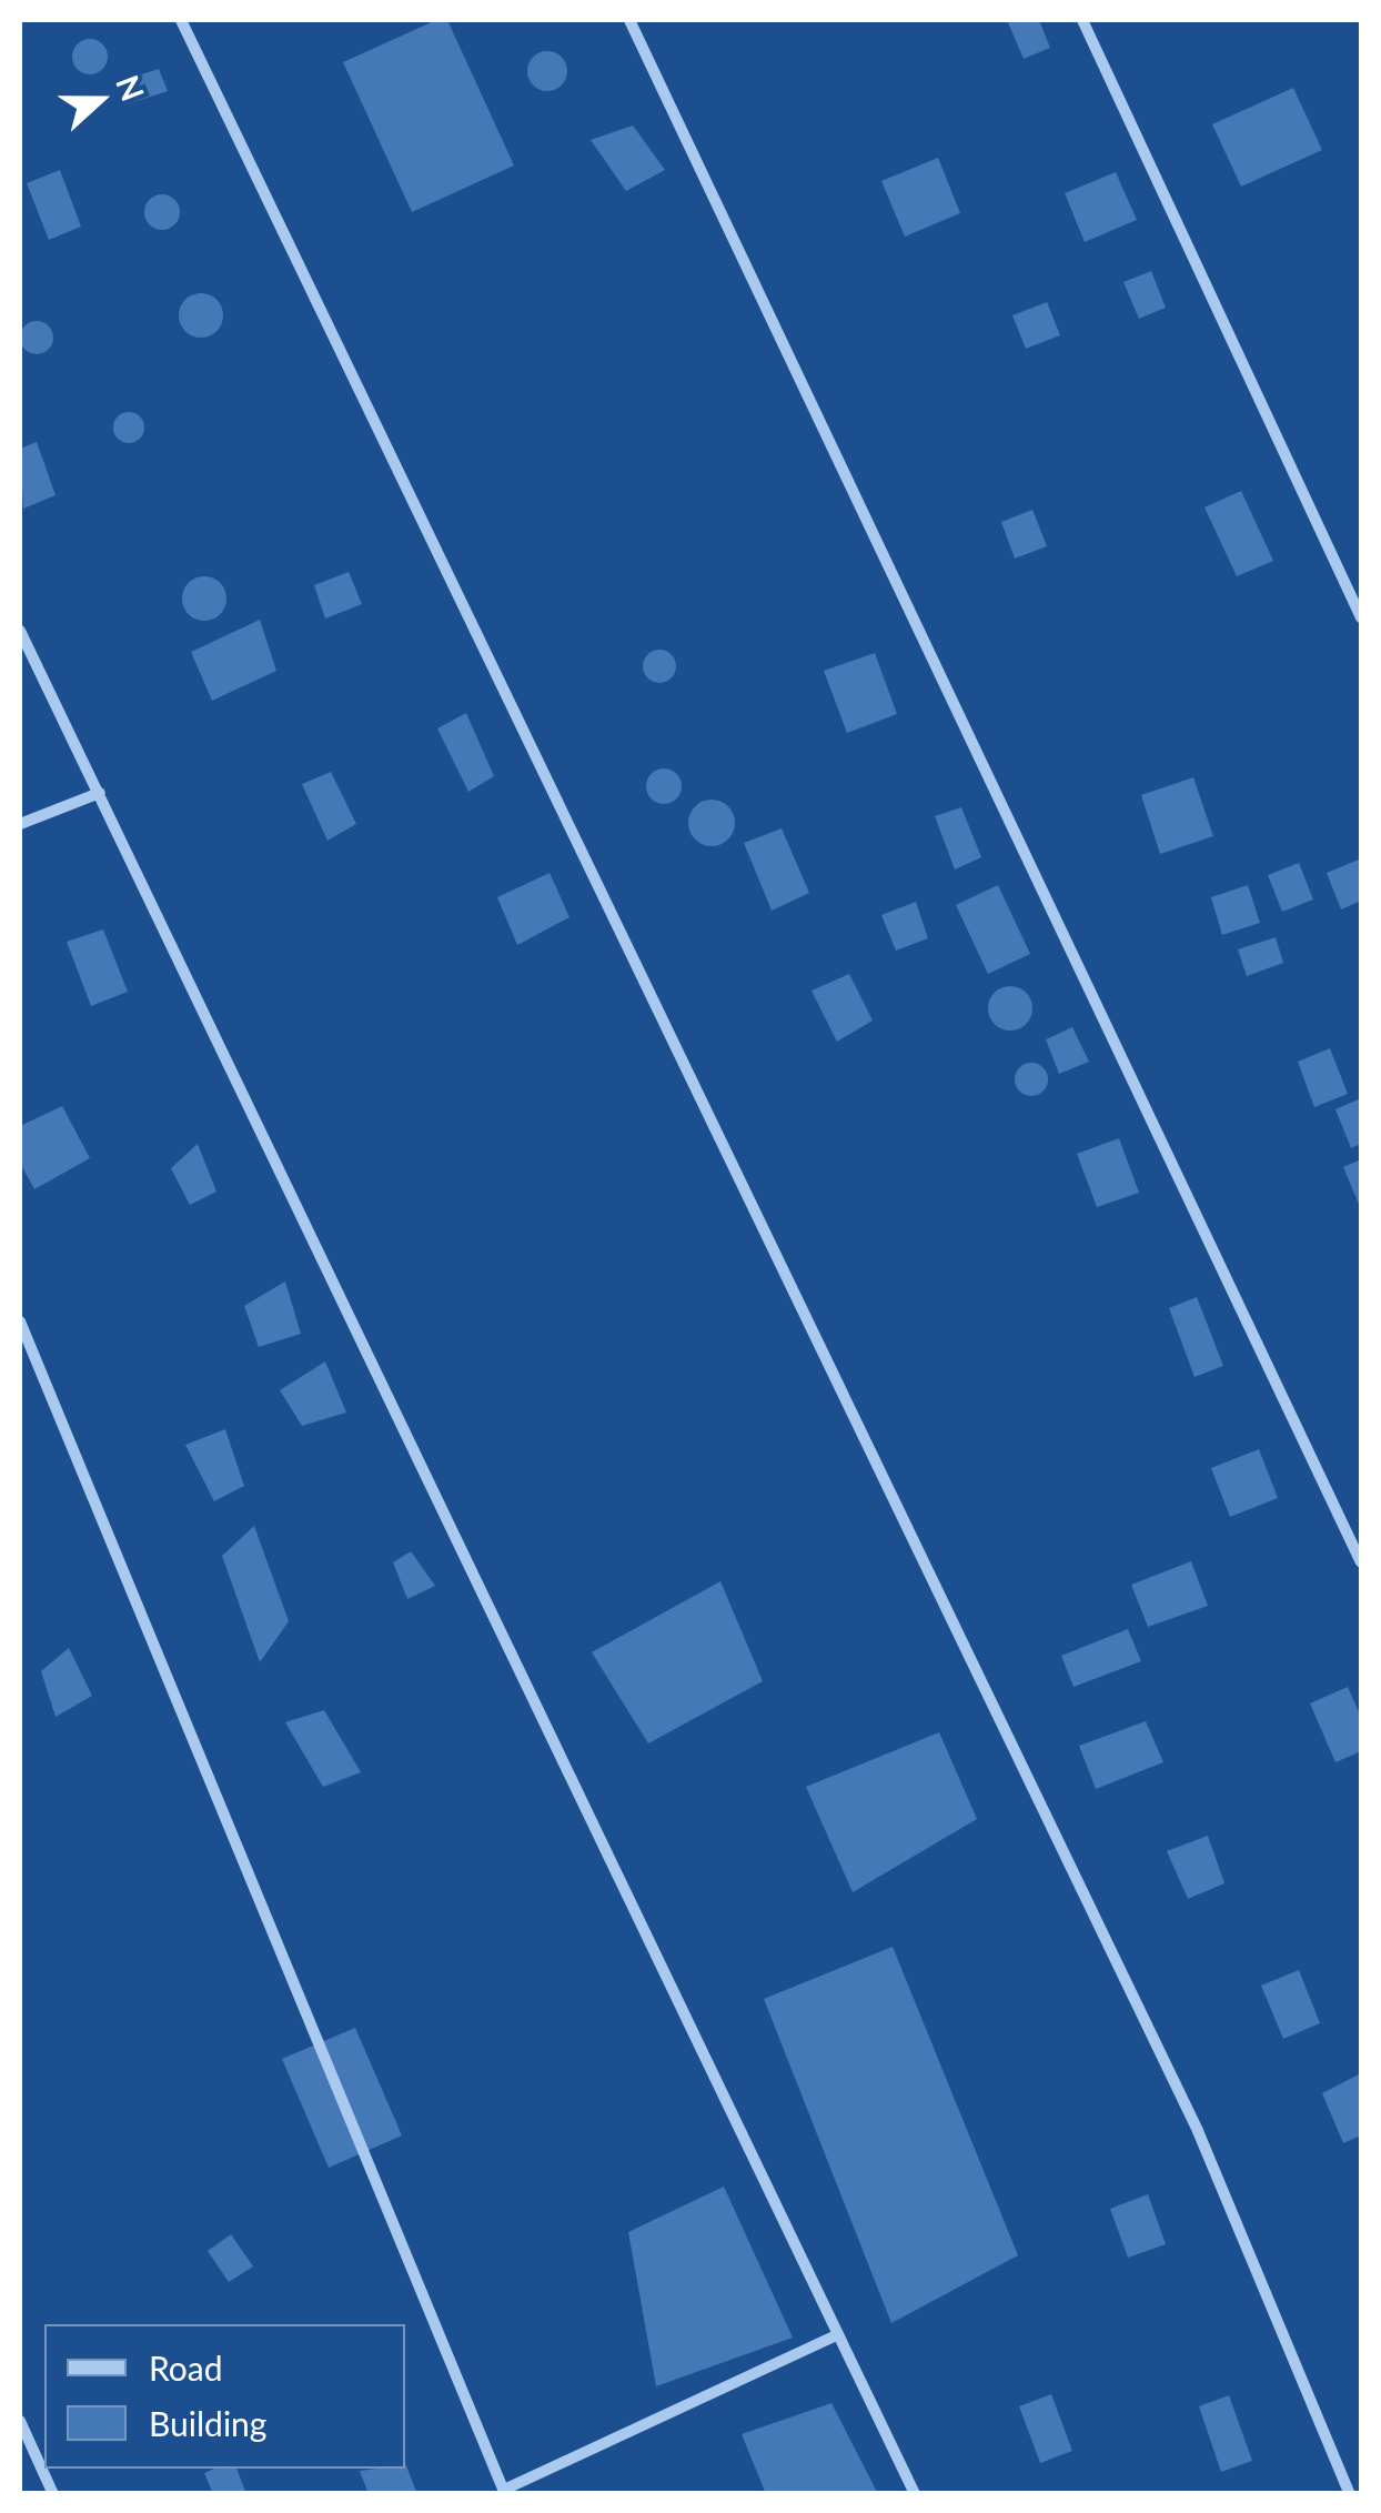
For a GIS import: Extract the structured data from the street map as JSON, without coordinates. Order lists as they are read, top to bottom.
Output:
{
  "legend": ["Road", "Building"],
  "north": "right"
}
